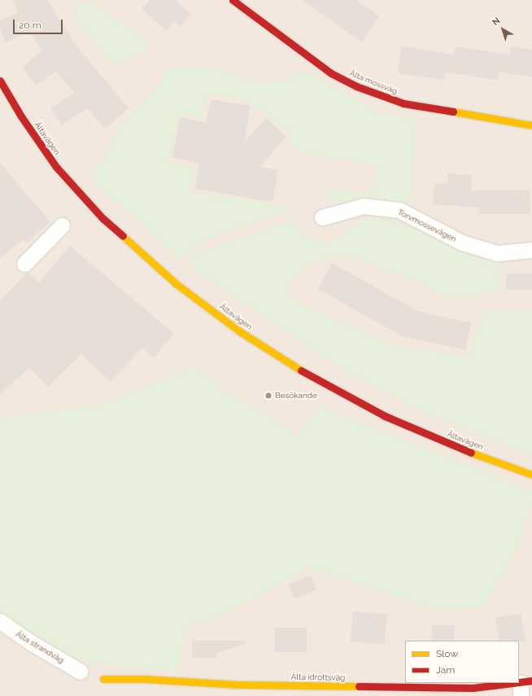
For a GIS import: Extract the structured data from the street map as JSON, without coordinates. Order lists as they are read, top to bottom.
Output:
{
  "streets": {
    "street": [
      "Älta mossväg",
      "Ältavägen",
      "Torvmossevägen",
      "Älta strandväg",
      "Älta idrottsväg"
    ]
  },
  "places": ["Besökande"],
  "legend": ["Slow", "Jam"],
  "scale_bar": "20 m",
  "north": "top left"
}
